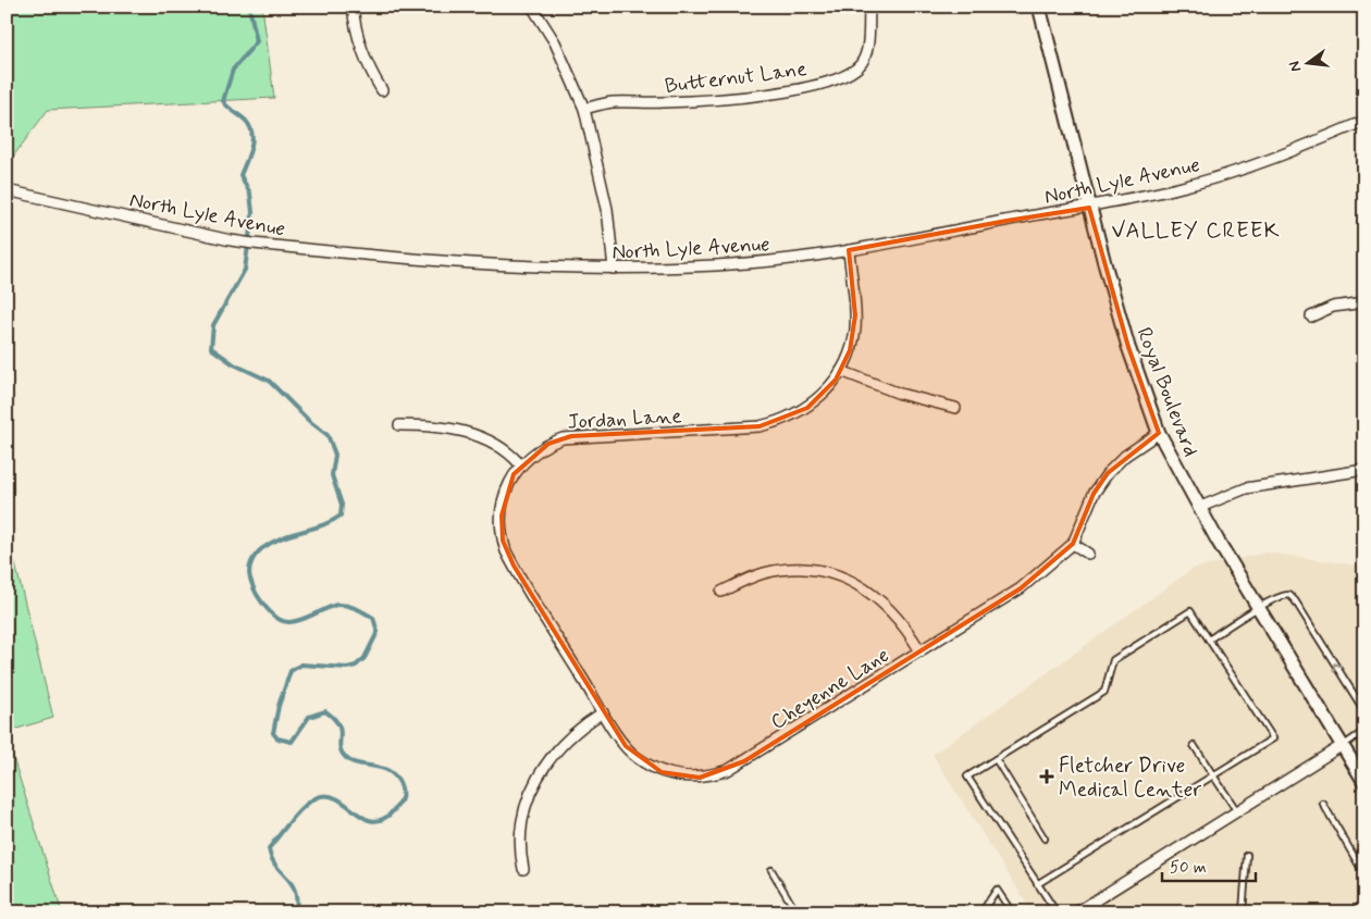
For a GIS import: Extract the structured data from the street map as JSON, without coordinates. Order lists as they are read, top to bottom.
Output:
{
  "streets": {
    "street": [
      "Butternut Lane",
      "North Lyle Avenue",
      "Royal Boulevard",
      "Jordan Lane",
      "Cheyenne Lane"
    ]
  },
  "crossings": [
    ["North Lyle Avenue", "Royal Boulevard"],
    ["North Lyle Avenue", "Jordan Lane"],
    ["Royal Boulevard", "Cheyenne Lane"],
    ["Jordan Lane", "Cheyenne Lane"]
  ],
  "districts": ["VALLEY CREEK"],
  "places": {
    "health": ["Fletcher Drive Medical Center"]
  },
  "scale_bar": "50 m",
  "north": "left"
}
